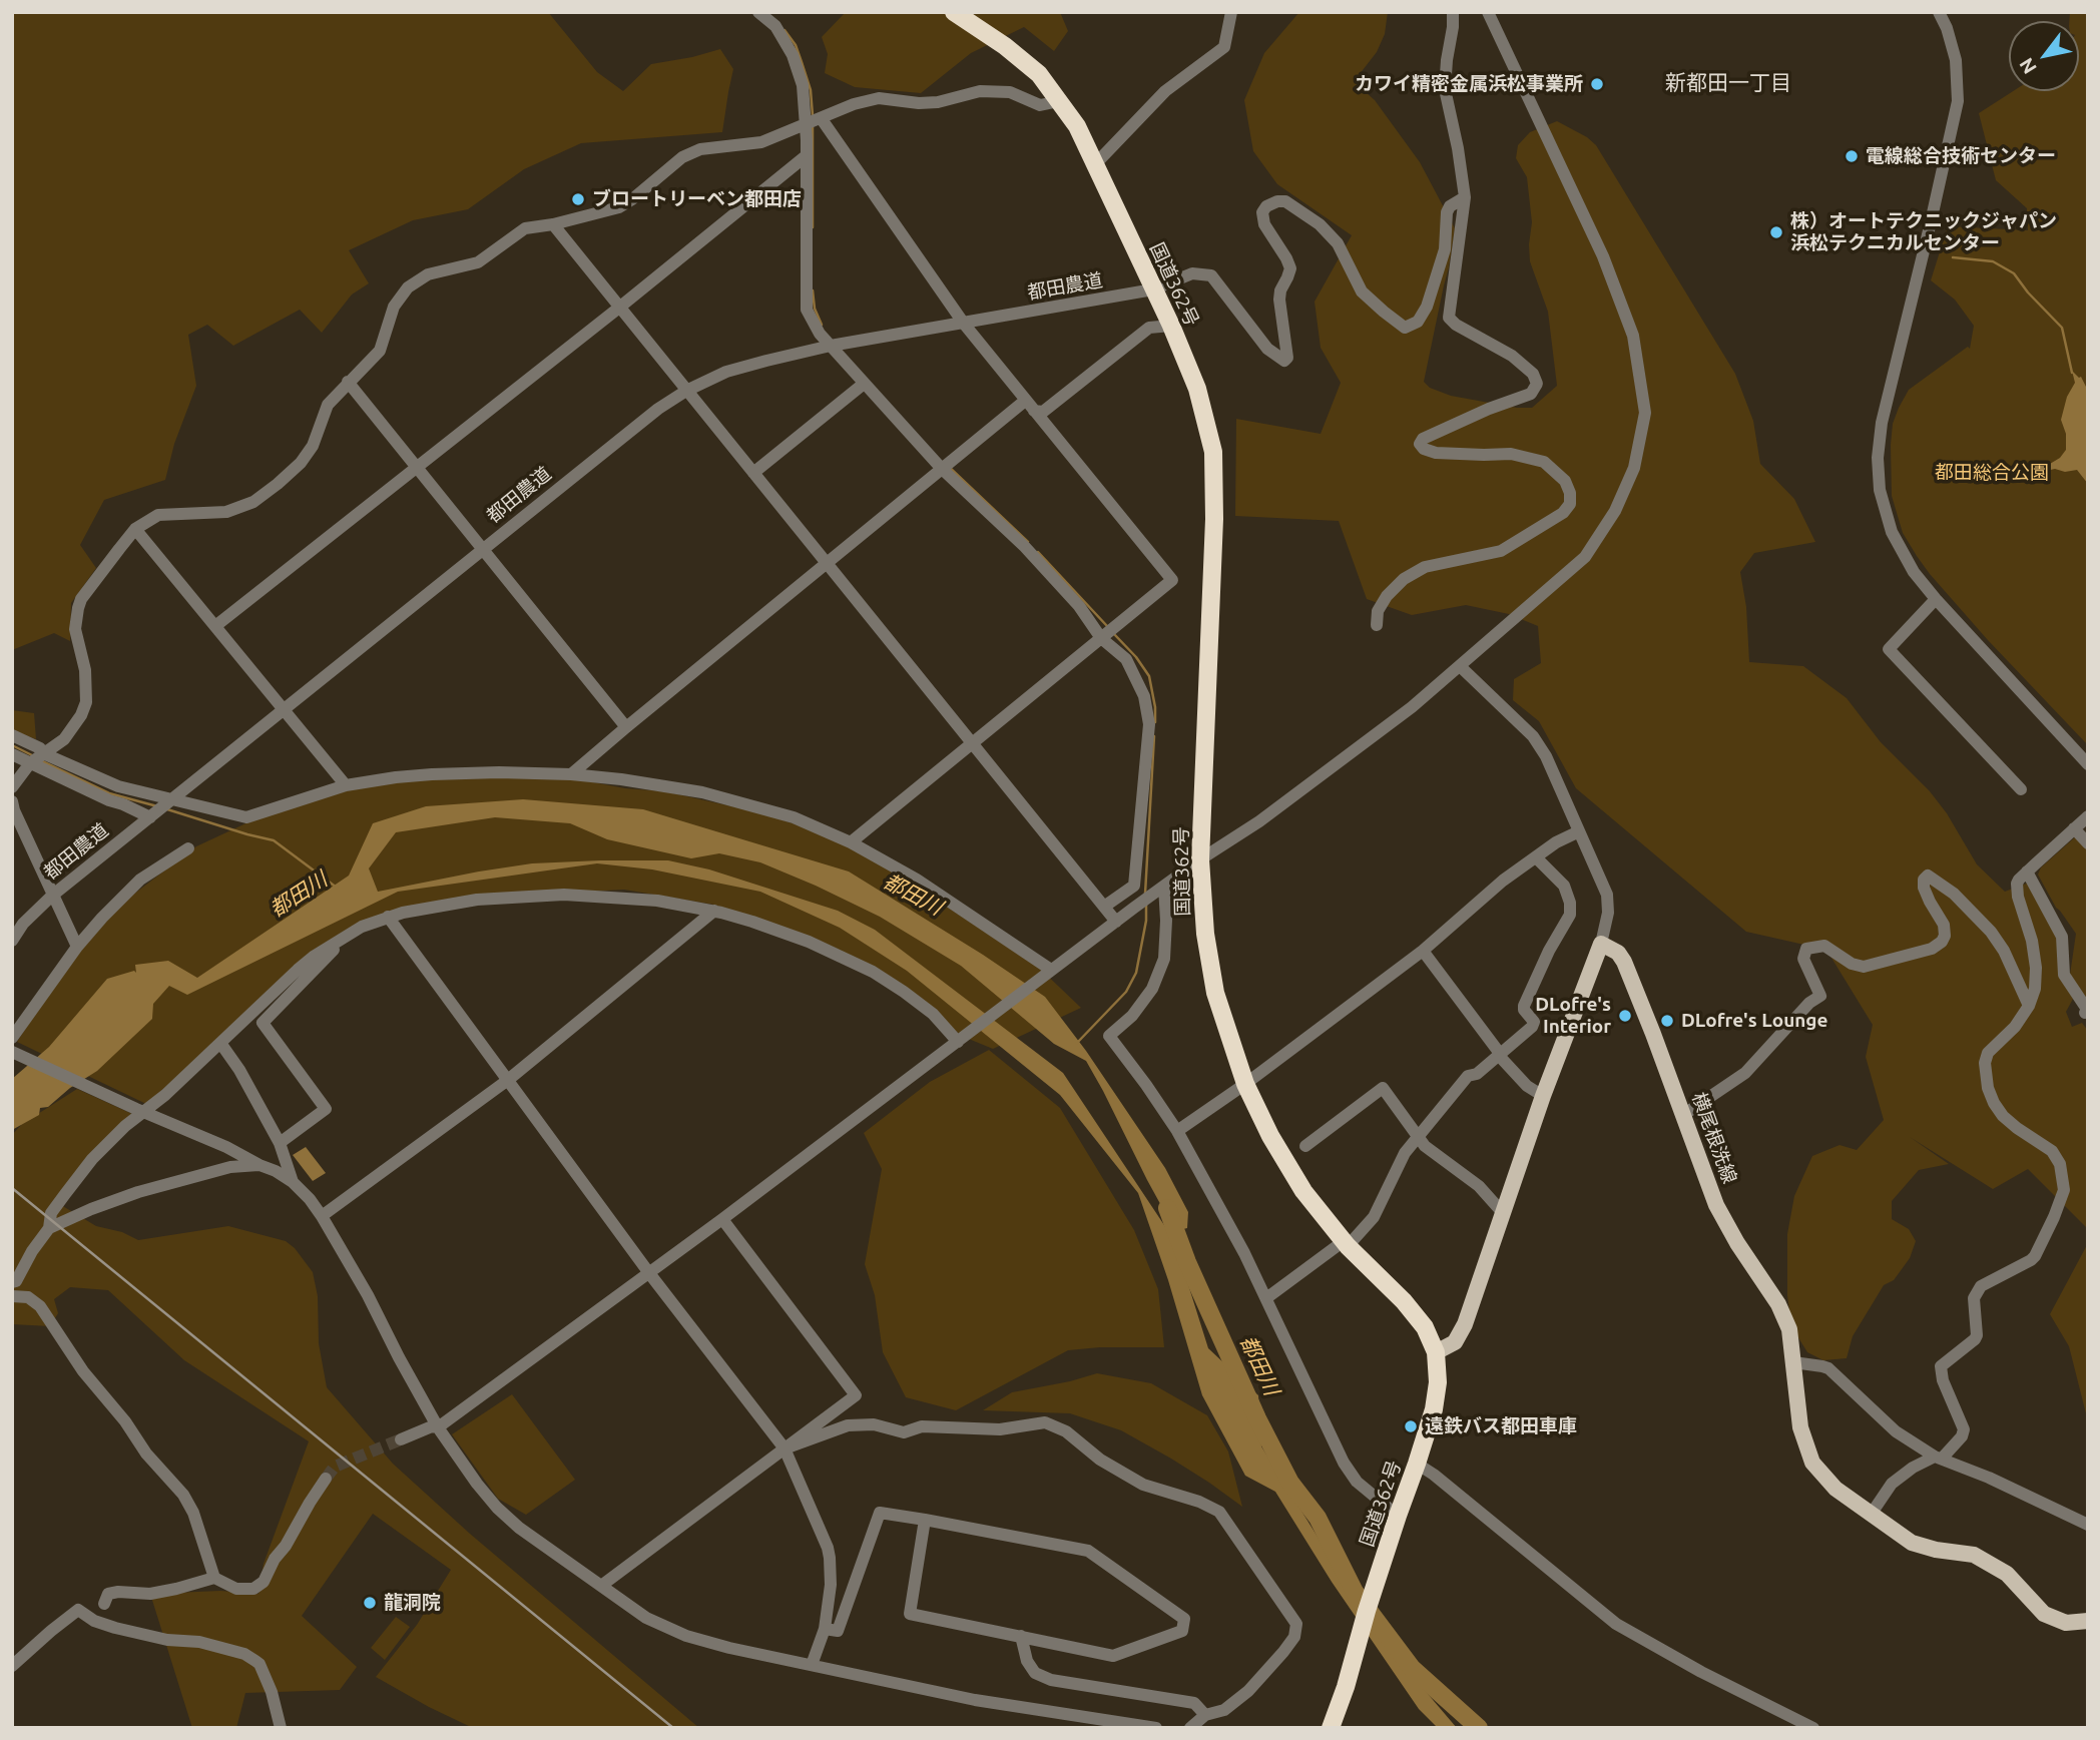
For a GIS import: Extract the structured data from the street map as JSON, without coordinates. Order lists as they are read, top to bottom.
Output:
{
  "streets": {
    "highway": ["国道362号"],
    "main road": ["横尾根洗線"],
    "street": ["都田農道"]
  },
  "crossings": [
    ["国道362号", "都田農道"]
  ],
  "districts": ["新都田一丁目"],
  "water": ["都田川"],
  "parks": ["都田総合公園"],
  "places": [
    "カワイ精密金属浜松事業所",
    "電線総合技術センター",
    "ブロートリーベン都田店",
    "株）オートテクニックジャパン 浜松テクニカルセンター",
    "DLofre's Interior",
    "DLofre's Lounge",
    "遠鉄バス都田車庫",
    "龍洞院"
  ],
  "north": "bottom left"
}
